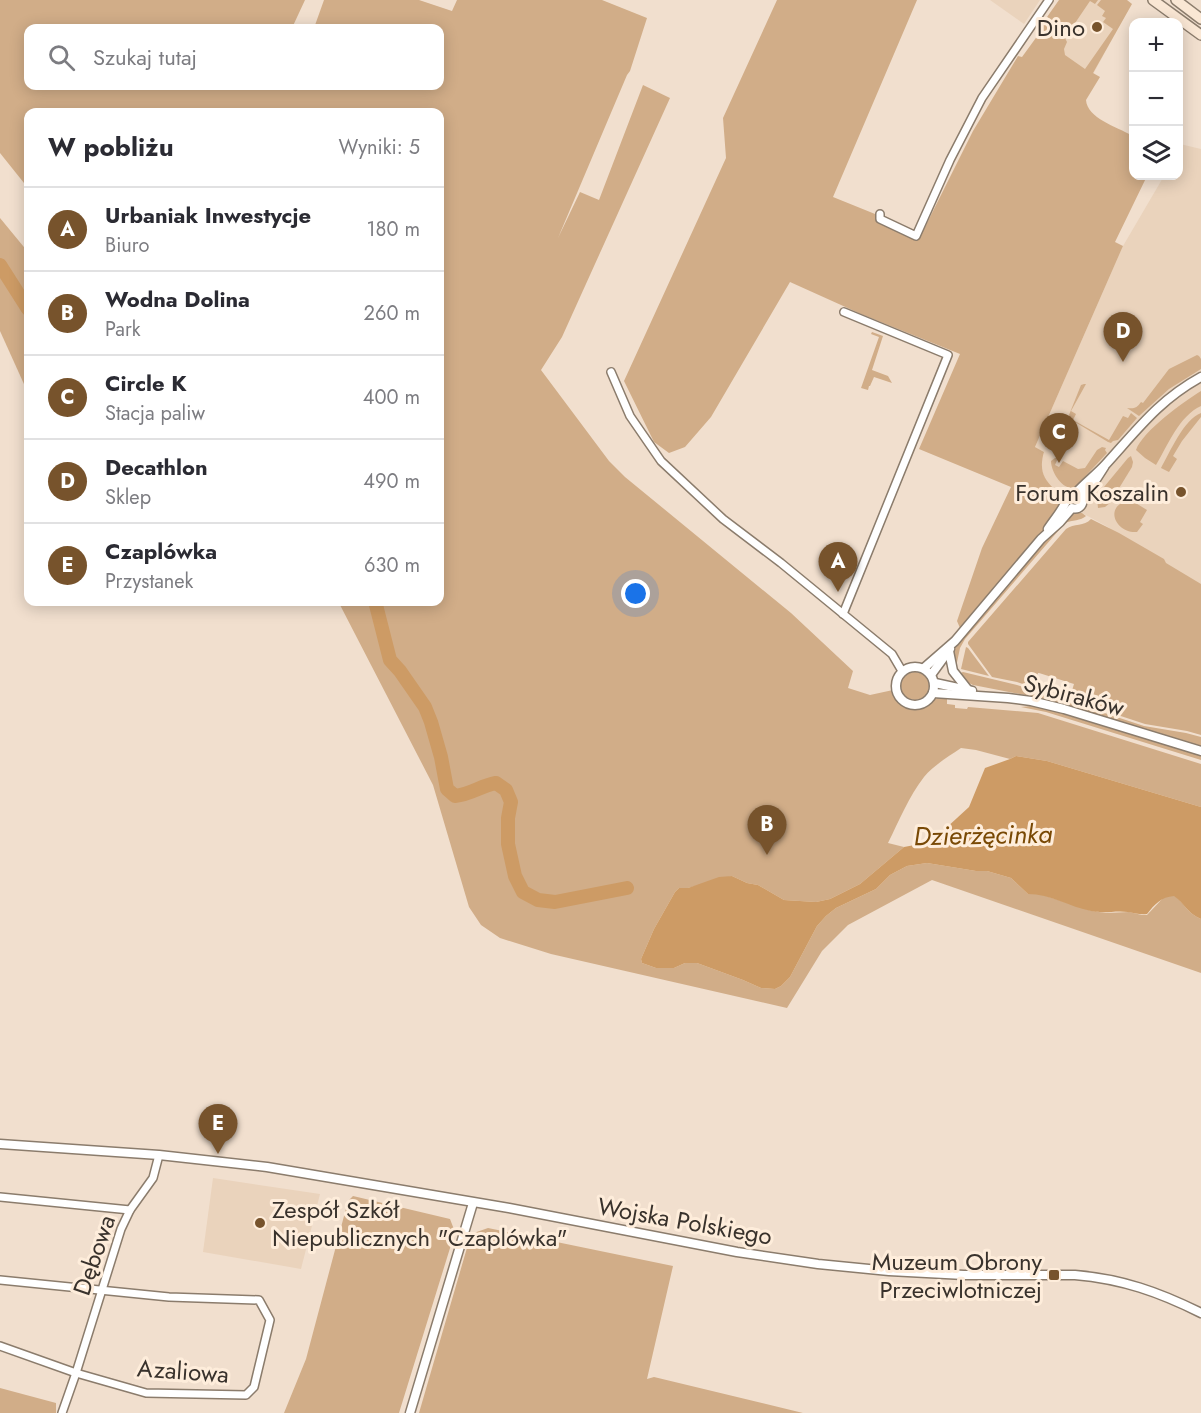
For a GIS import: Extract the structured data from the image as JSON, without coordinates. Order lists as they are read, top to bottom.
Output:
{
  "streets": {
    "street": [
      "Sybiraków",
      "Wojska Polskiego",
      "Dębowa",
      "Azaliowa"
    ]
  },
  "crossings": [
    ["Wojska Polskiego", "Dębowa"],
    ["Dębowa", "Azaliowa"]
  ],
  "water": ["Dzierżęcinka"],
  "places": {
    "other": ["Dino", "Forum Koszalin", "Zespół Szkół Niepublicznych \"Czaplówka\""],
    "transit": ["Muzeum Obrony Przeciwlotniczej"]
  },
  "page": {
    "map_buttons": ["+", "−"],
    "search": "Szukaj tutaj",
    "heading": ["W pobliżu", "Wyniki: 5"],
    "list": [
      {
        "mark": "A",
        "name": "Urbaniak Inwestycje",
        "note": "Biuro",
        "value": "180 m"
      },
      {
        "mark": "B",
        "name": "Wodna Dolina",
        "note": "Park",
        "value": "260 m"
      },
      {
        "mark": "C",
        "name": "Circle K",
        "note": "Stacja paliw",
        "value": "400 m"
      },
      {
        "mark": "D",
        "name": "Decathlon",
        "note": "Sklep",
        "value": "490 m"
      },
      {
        "mark": "E",
        "name": "Czaplówka",
        "note": "Przystanek",
        "value": "630 m"
      }
    ],
    "pins": [
      "D",
      "C",
      "A",
      "B",
      "E"
    ]
  }
}
